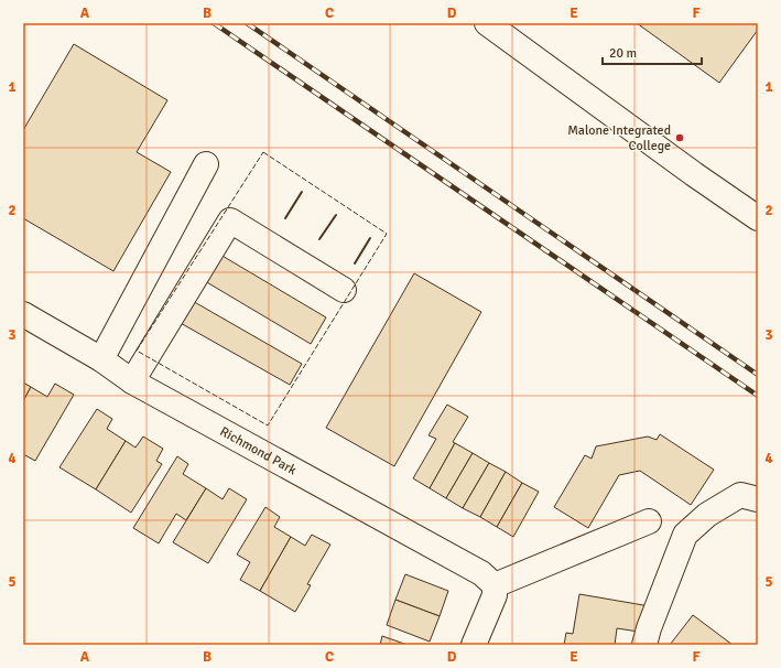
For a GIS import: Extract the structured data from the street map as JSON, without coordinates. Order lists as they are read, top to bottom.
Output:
{
  "streets": {
    "street": ["Richmond Park"]
  },
  "places": ["Malone Integrated College"],
  "scale_bar": "20 m",
  "grid": {
    "columns": [
      "A",
      "B",
      "C",
      "D",
      "E",
      "F"
    ],
    "rows": [
      "1",
      "2",
      "3",
      "4",
      "5"
    ]
  }
}
